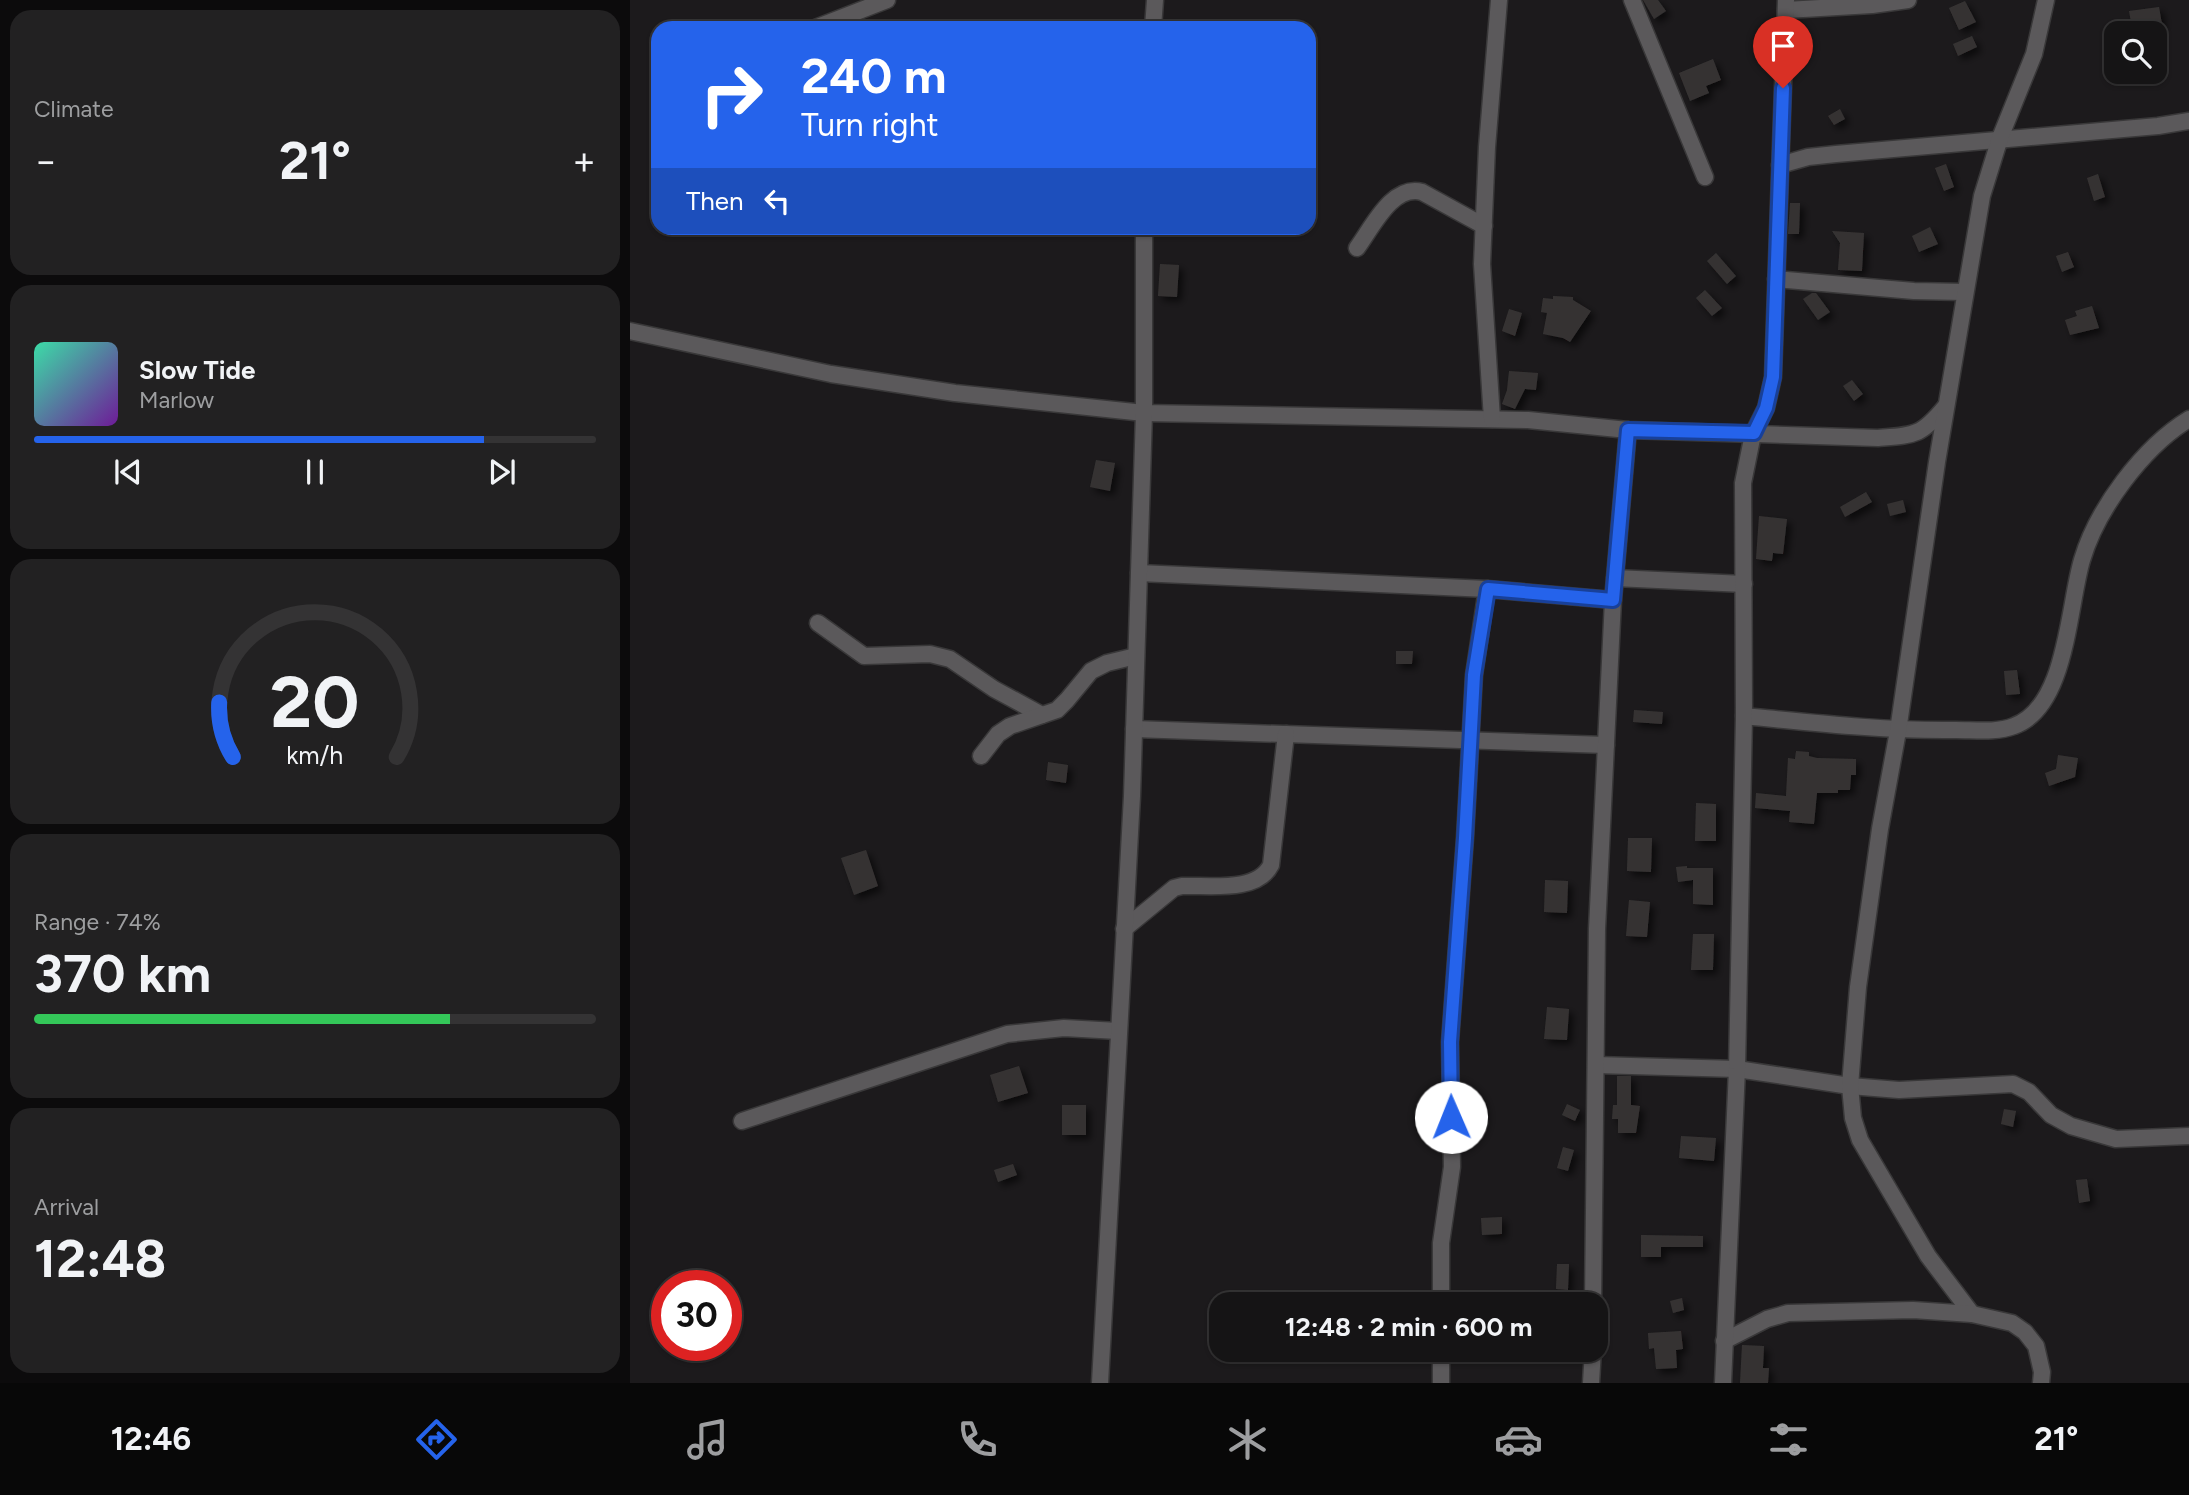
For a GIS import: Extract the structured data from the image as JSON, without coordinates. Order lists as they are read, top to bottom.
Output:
{
  "page": {
    "tile": [
      "Climate",
      ["Range · 74%", "370 km"],
      ["Arrival", "12:48"]
    ],
    "turn": ["240 m", "Turn right"],
    "heat": ["−", "21°", "+"],
    "then": "Then",
    "song": ["Slow Tide", "Marlow"],
    "limit": "30",
    "trip": "12:48 · 2 min · 600 m",
    "tabs": ["12:46", "21°"],
    "gauge": ["20", "km/h"]
  }
}
